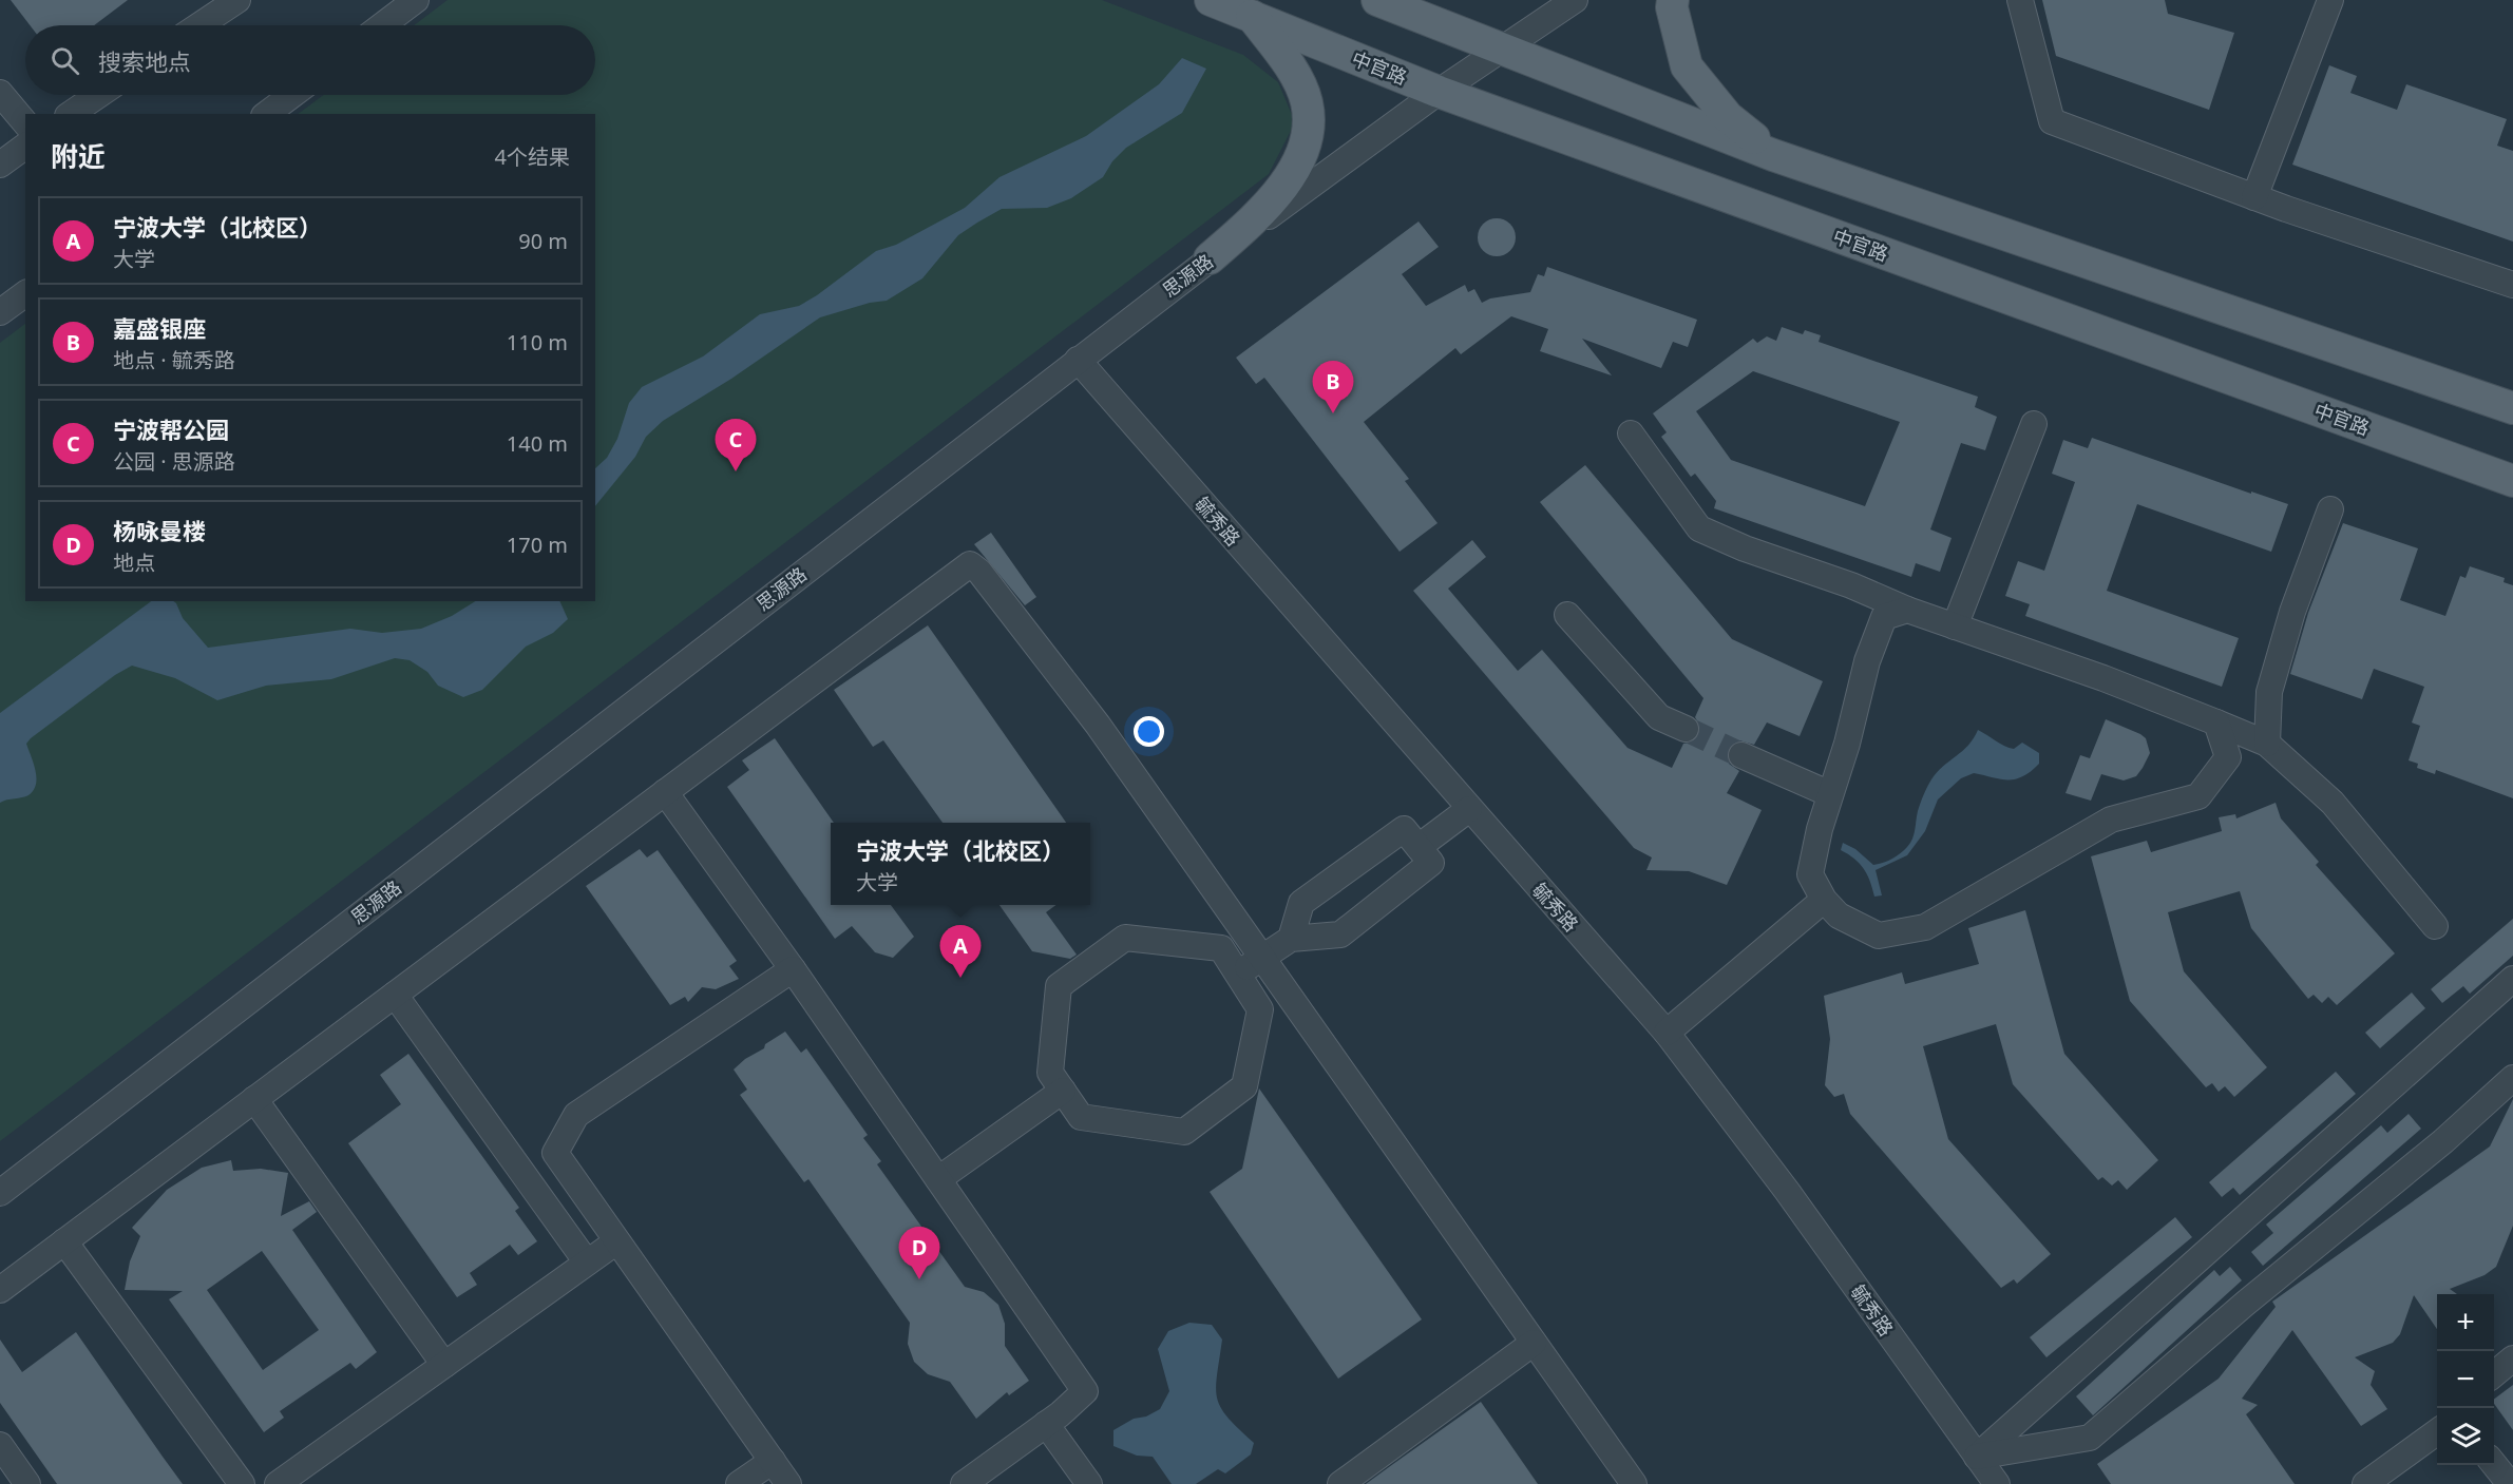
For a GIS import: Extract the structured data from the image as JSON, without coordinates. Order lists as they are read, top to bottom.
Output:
{
  "streets": {
    "main road": ["中官路"],
    "street": ["思源路", "毓秀路"]
  },
  "crossings": [
    ["中官路", "思源路"],
    ["思源路", "毓秀路"]
  ],
  "page": {
    "search": "搜索地点",
    "heading": ["附近", "4个结果"],
    "list": [
      {
        "mark": "A",
        "name": "宁波大学（北校区）",
        "note": "大学",
        "value": "90 m"
      },
      {
        "mark": "B",
        "name": "嘉盛银座",
        "note": "地点 · 毓秀路",
        "value": "110 m"
      },
      {
        "mark": "C",
        "name": "宁波帮公园",
        "note": "公园 · 思源路",
        "value": "140 m"
      },
      {
        "mark": "D",
        "name": "杨咏曼楼",
        "note": "地点",
        "value": "170 m"
      }
    ],
    "pins": [
      "B",
      "C",
      "A",
      "D"
    ],
    "popup": ["宁波大学（北校区）", "大学"],
    "map_buttons": ["+", "−"]
  }
}
